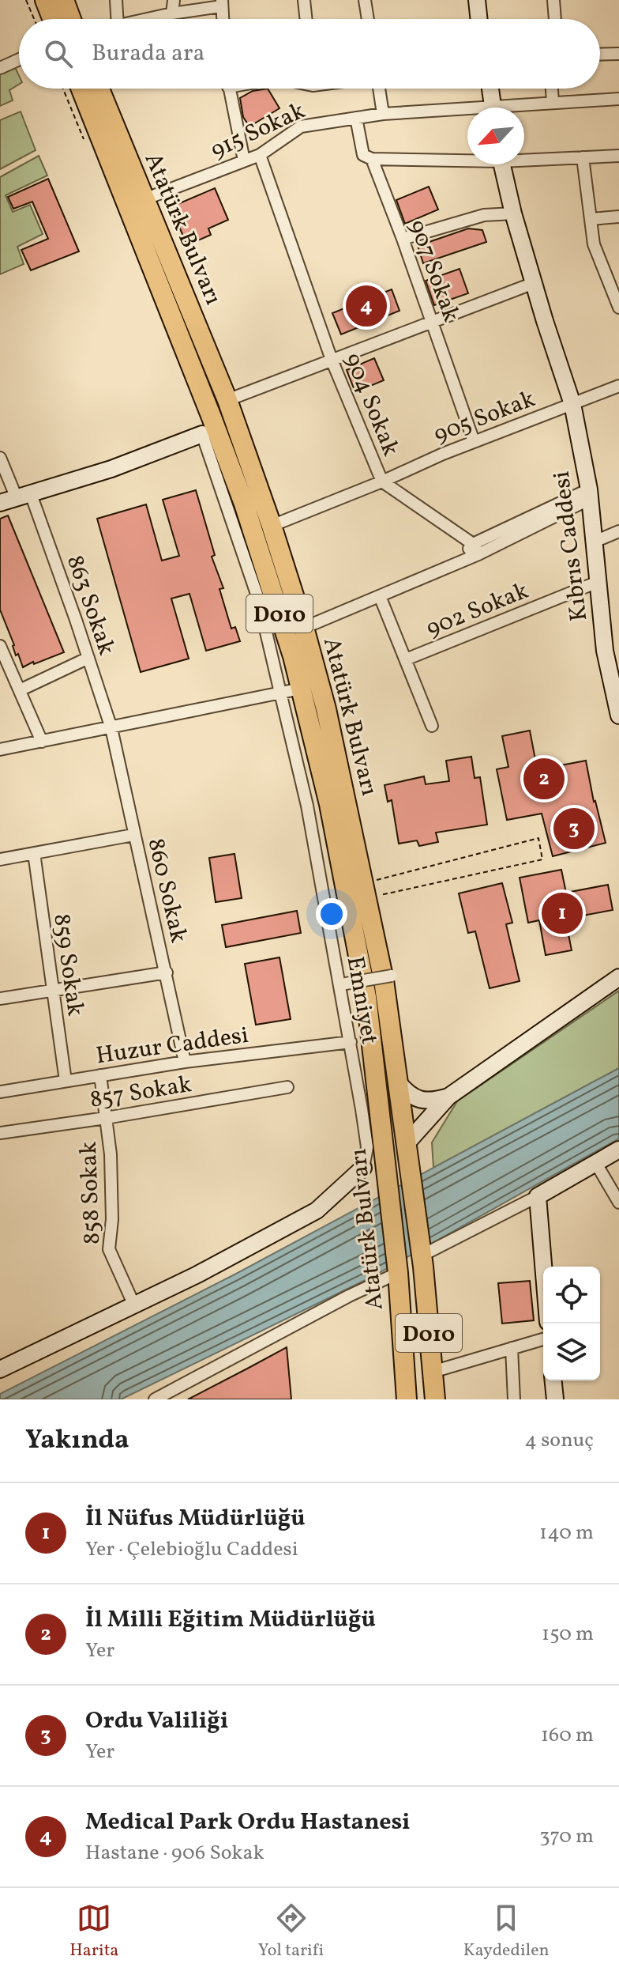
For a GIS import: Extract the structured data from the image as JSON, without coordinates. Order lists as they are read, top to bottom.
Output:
{
  "streets": {
    "highway": ["Atatürk Bulvarı", "D010"],
    "street": [
      "915 Sokak",
      "907 Sokak",
      "904 Sokak",
      "905 Sokak",
      "Kıbrıs Caddesi",
      "863 Sokak",
      "902 Sokak",
      "860 Sokak",
      "859 Sokak",
      "Emniyet",
      "Huzur Caddesi",
      "857 Sokak",
      "858 Sokak"
    ]
  },
  "crossings": [
    ["915 Sokak", "Atatürk Bulvarı"],
    ["915 Sokak", "907 Sokak"],
    ["915 Sokak", "904 Sokak"],
    ["Atatürk Bulvarı", "905 Sokak"],
    ["907 Sokak", "905 Sokak"],
    ["904 Sokak", "905 Sokak"],
    ["905 Sokak", "Kıbrıs Caddesi"],
    ["Kıbrıs Caddesi", "902 Sokak"],
    ["863 Sokak", "860 Sokak"],
    ["860 Sokak", "Huzur Caddesi"],
    ["859 Sokak", "Huzur Caddesi"],
    ["Emniyet", "Huzur Caddesi"],
    ["Huzur Caddesi", "858 Sokak"],
    ["857 Sokak", "858 Sokak"]
  ],
  "north": "bottom left",
  "page": {
    "search": "Burada ara",
    "pins": [
      "4",
      "2",
      "3",
      "1"
    ],
    "heading": ["Yakında", "4 sonuç"],
    "list": [
      {
        "mark": "1",
        "name": "İl Nüfus Müdürlüğü",
        "note": "Yer · Çelebioğlu Caddesi",
        "value": "140 m"
      },
      {
        "mark": "2",
        "name": "İl Milli Eğitim Müdürlüğü",
        "note": "Yer",
        "value": "150 m"
      },
      {
        "mark": "3",
        "name": "Ordu Valiliği",
        "note": "Yer",
        "value": "160 m"
      },
      {
        "mark": "4",
        "name": "Medical Park Ordu Hastanesi",
        "note": "Hastane · 906 Sokak",
        "value": "370 m"
      }
    ],
    "nav": ["Harita", "Yol tarifi", "Kaydedilen"]
  }
}
